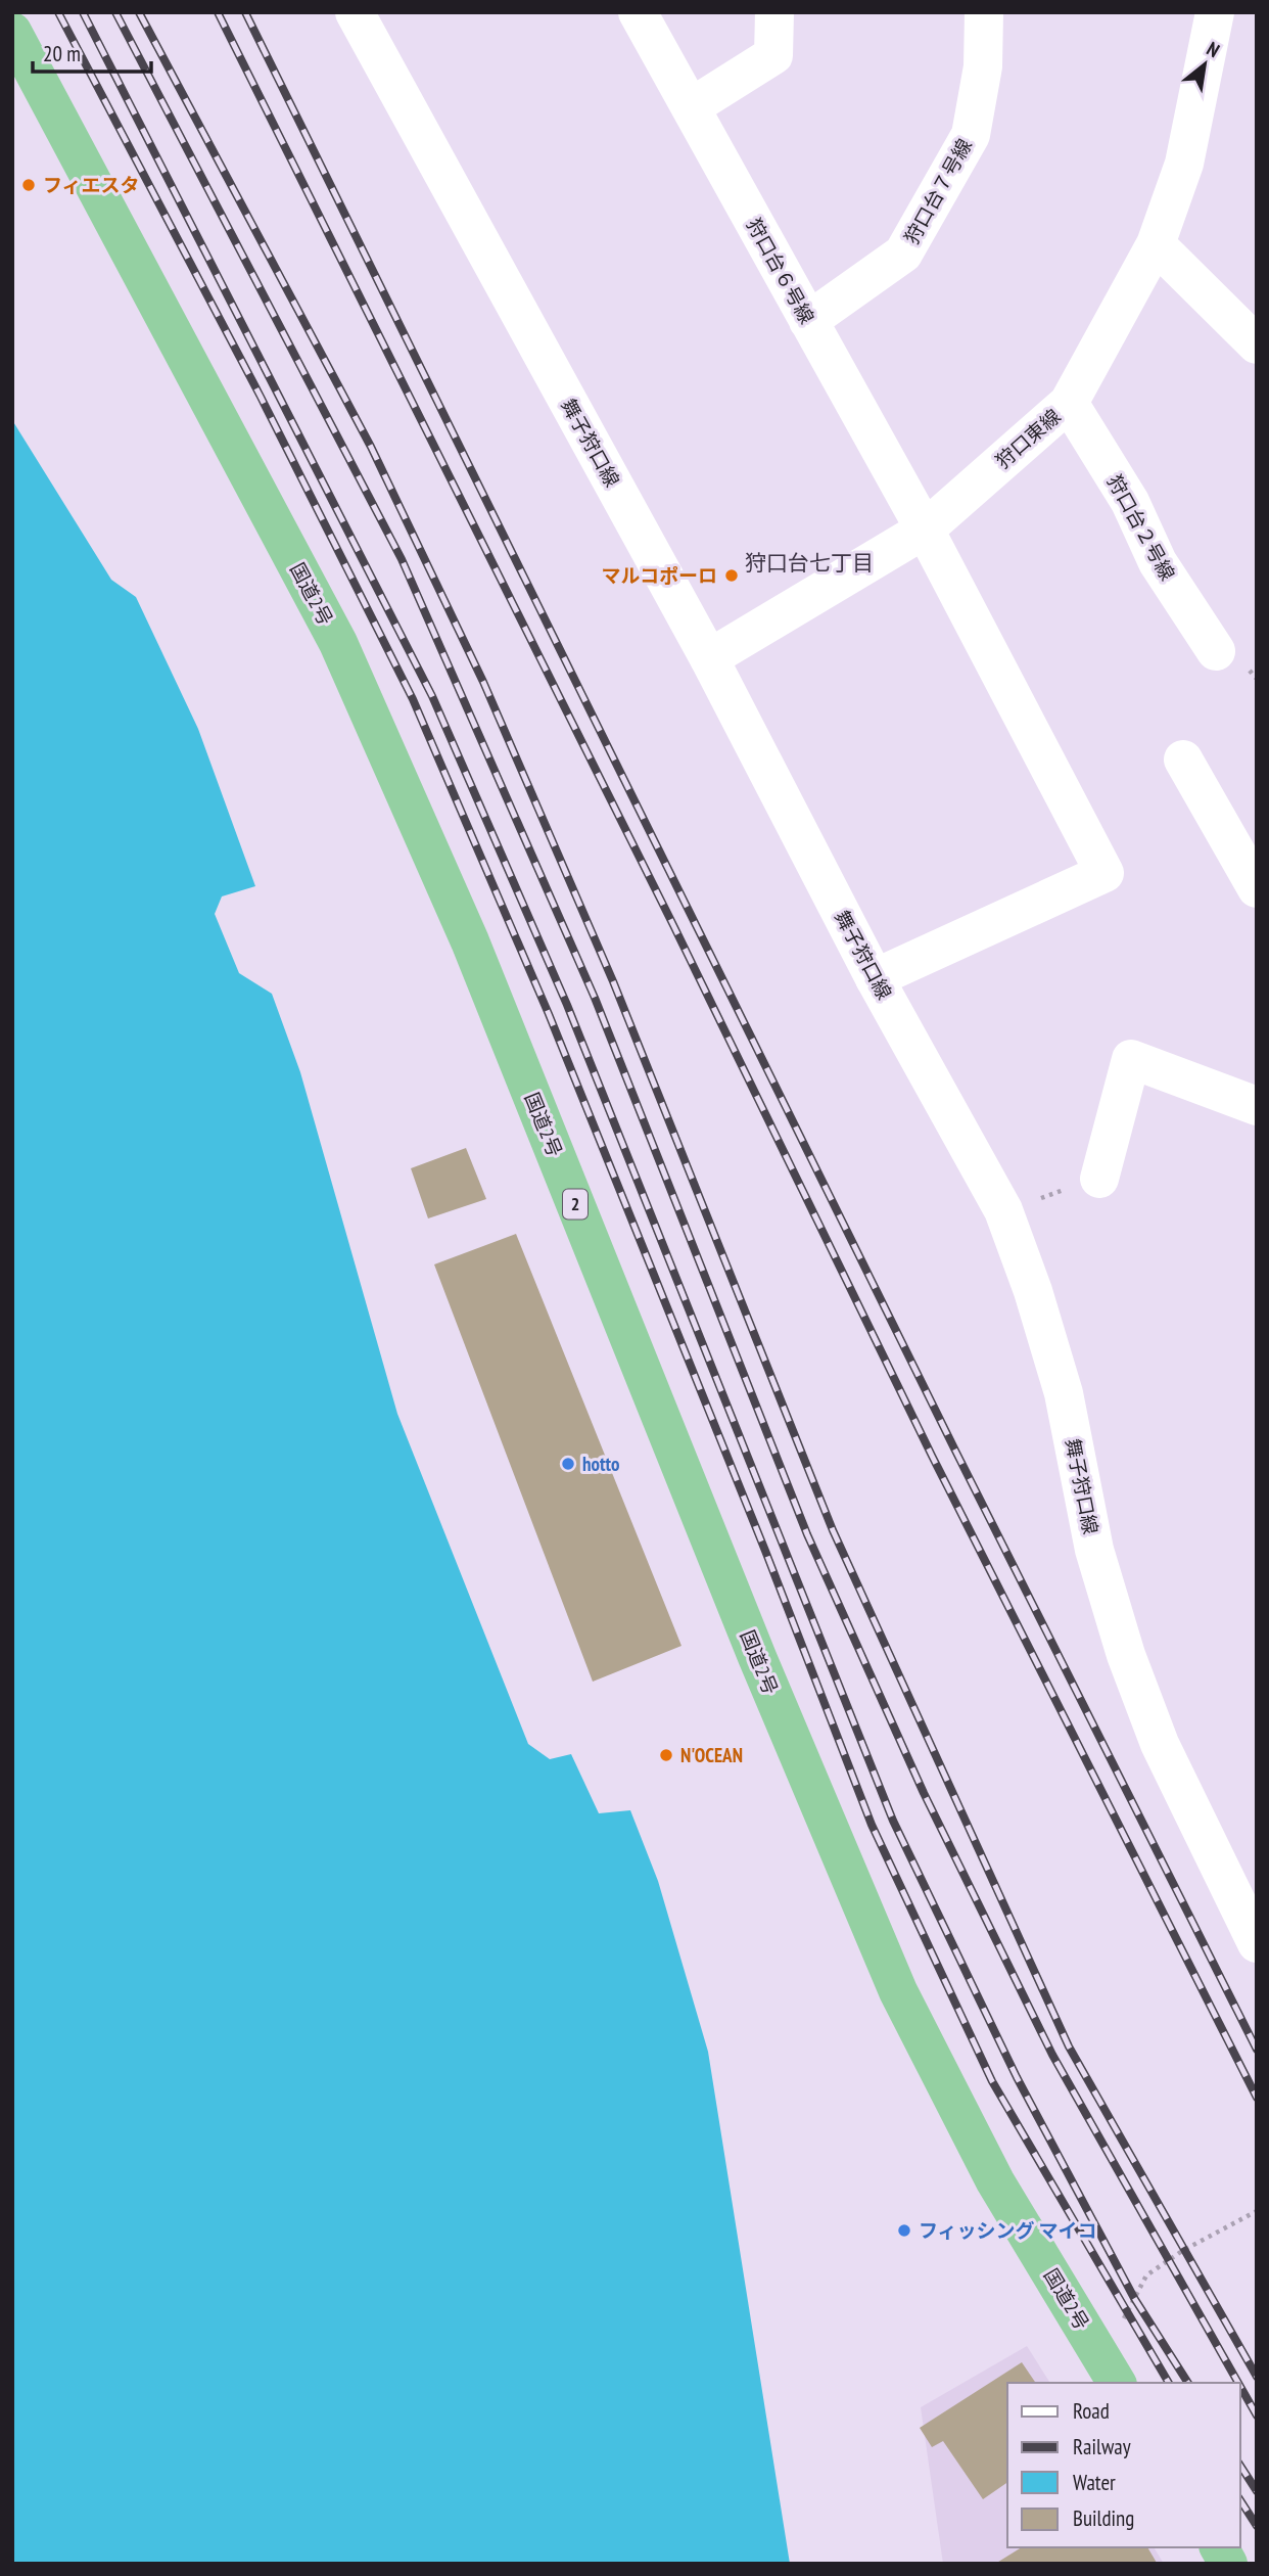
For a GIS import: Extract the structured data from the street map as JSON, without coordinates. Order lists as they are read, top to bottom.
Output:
{
  "streets": {
    "highway": ["国道2号", "2"],
    "street": [
      "狩口台７号線",
      "狩口台６号線",
      "狩口東線",
      "舞子狩口線",
      "狩口台２号線"
    ]
  },
  "crossings": [
    ["狩口台７号線", "狩口台６号線"],
    ["狩口台６号線", "狩口東線"],
    ["狩口台６号線", "舞子狩口線"],
    ["狩口東線", "舞子狩口線"],
    ["狩口東線", "狩口台２号線"]
  ],
  "districts": ["狩口台七丁目"],
  "places": [
    "フィエスタ",
    "マルコポーロ",
    "hotto",
    "N'OCEAN",
    "フィッシング マイコ"
  ],
  "legend": [
    "Road",
    "Railway",
    "Water",
    "Building"
  ],
  "scale_bar": "20 m",
  "north": "top right"
}
